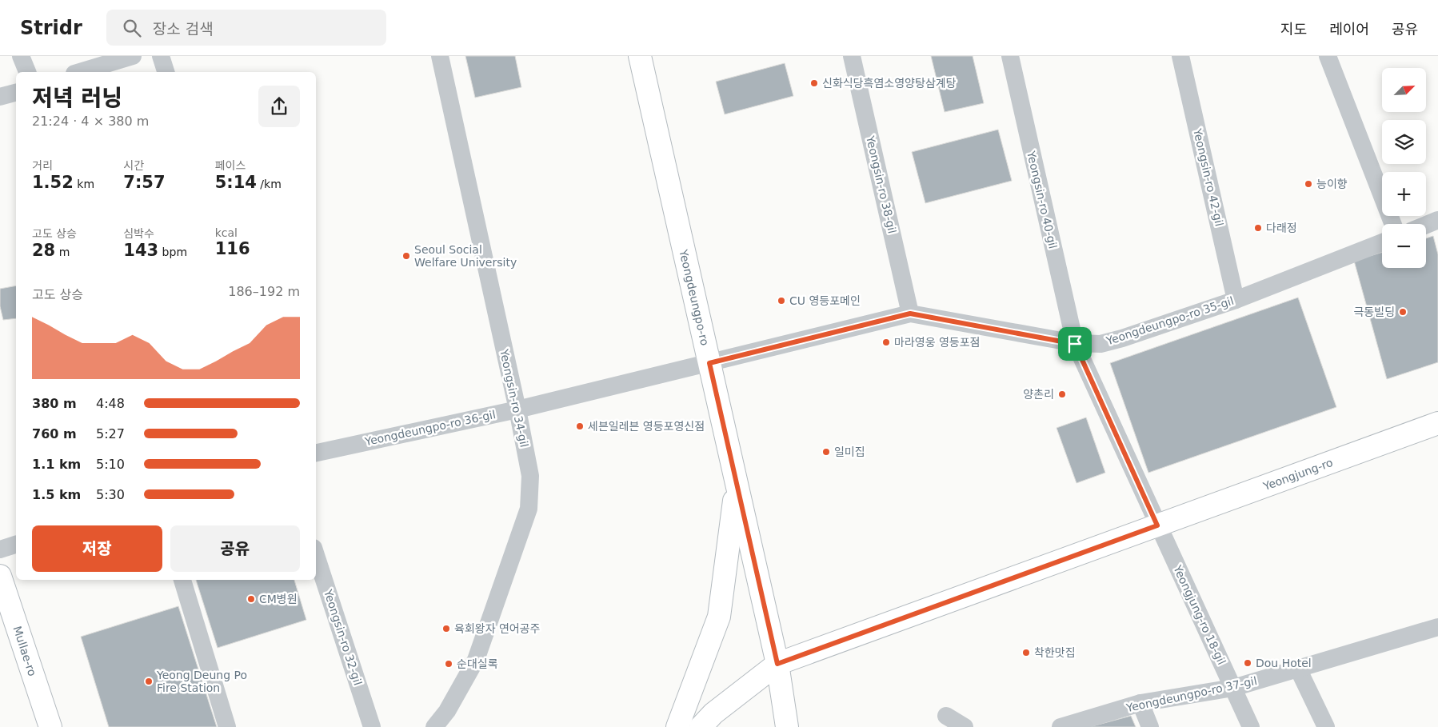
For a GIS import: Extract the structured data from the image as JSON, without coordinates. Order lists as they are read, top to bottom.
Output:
{
  "streets": {
    "main road": ["Yeongdeungpo-ro", "Yeongjung-ro", "Mullae-ro"],
    "street": [
      "Yeongsin-ro 42-gil",
      "Yeongsin-ro 38-gil",
      "Yeongsin-ro 40-gil",
      "Yeongdeungpo-ro 35-gil",
      "Yeongsin-ro 34-gil",
      "Yeongdeungpo-ro 36-gil",
      "Yeongjung-ro 18-gil",
      "Yeongsin-ro 32-gil",
      "Yeongdeungpo-ro 37-gil"
    ]
  },
  "crossings": [
    ["Yeongsin-ro 42-gil", "Yeongdeungpo-ro 35-gil"],
    ["Yeongsin-ro 38-gil", "Yeongdeungpo-ro 35-gil"],
    ["Yeongsin-ro 40-gil", "Yeongdeungpo-ro 35-gil"],
    ["Yeongdeungpo-ro", "Yeongdeungpo-ro 35-gil"],
    ["Yeongdeungpo-ro", "Yeongdeungpo-ro 36-gil"],
    ["Yeongdeungpo-ro", "Yeongjung-ro"],
    ["Yeongdeungpo-ro 35-gil", "Yeongdeungpo-ro 36-gil"],
    ["Yeongsin-ro 34-gil", "Yeongdeungpo-ro 36-gil"],
    ["Yeongjung-ro", "Yeongjung-ro 18-gil"],
    ["Yeongjung-ro 18-gil", "Yeongdeungpo-ro 37-gil"]
  ],
  "places": [
    "신화식당흑염소영양탕삼계탕",
    "능이향",
    "다래정",
    "Seoul Social Welfare University",
    "CU 영등포메인",
    "극동빌딩",
    "마라영웅 영등포점",
    "양촌리",
    "세븐일레븐 영등포영신점",
    "일미집",
    "CM병원",
    "육회왕자 연어공주",
    "착한맛집",
    "Dou Hotel",
    "순대실록",
    "Yeong Deung Po Fire Station"
  ],
  "north": "top right",
  "page": {
    "header": "Stridr",
    "search": "장소 검색",
    "nav": ["지도", "레이어", "공유"],
    "map_buttons": ["+", "−"],
    "heading": ["저녁 러닝", "21:24 · 4 × 380 m"],
    "stats": [
      ["거리", "1.52 km"],
      ["시간", "7:57"],
      ["페이스", "5:14 /km"],
      ["고도 상승", "28 m"],
      ["심박수", "143 bpm"],
      ["kcal", "116"]
    ],
    "chart": ["고도 상승", "186–192 m"],
    "list": [
      {
        "name": "380 m",
        "note": "4:48"
      },
      {
        "name": "760 m",
        "note": "5:27"
      },
      {
        "name": "1.1 km",
        "note": "5:10"
      },
      {
        "name": "1.5 km",
        "note": "5:30"
      }
    ],
    "buttons": ["저장", "공유"]
  }
}
